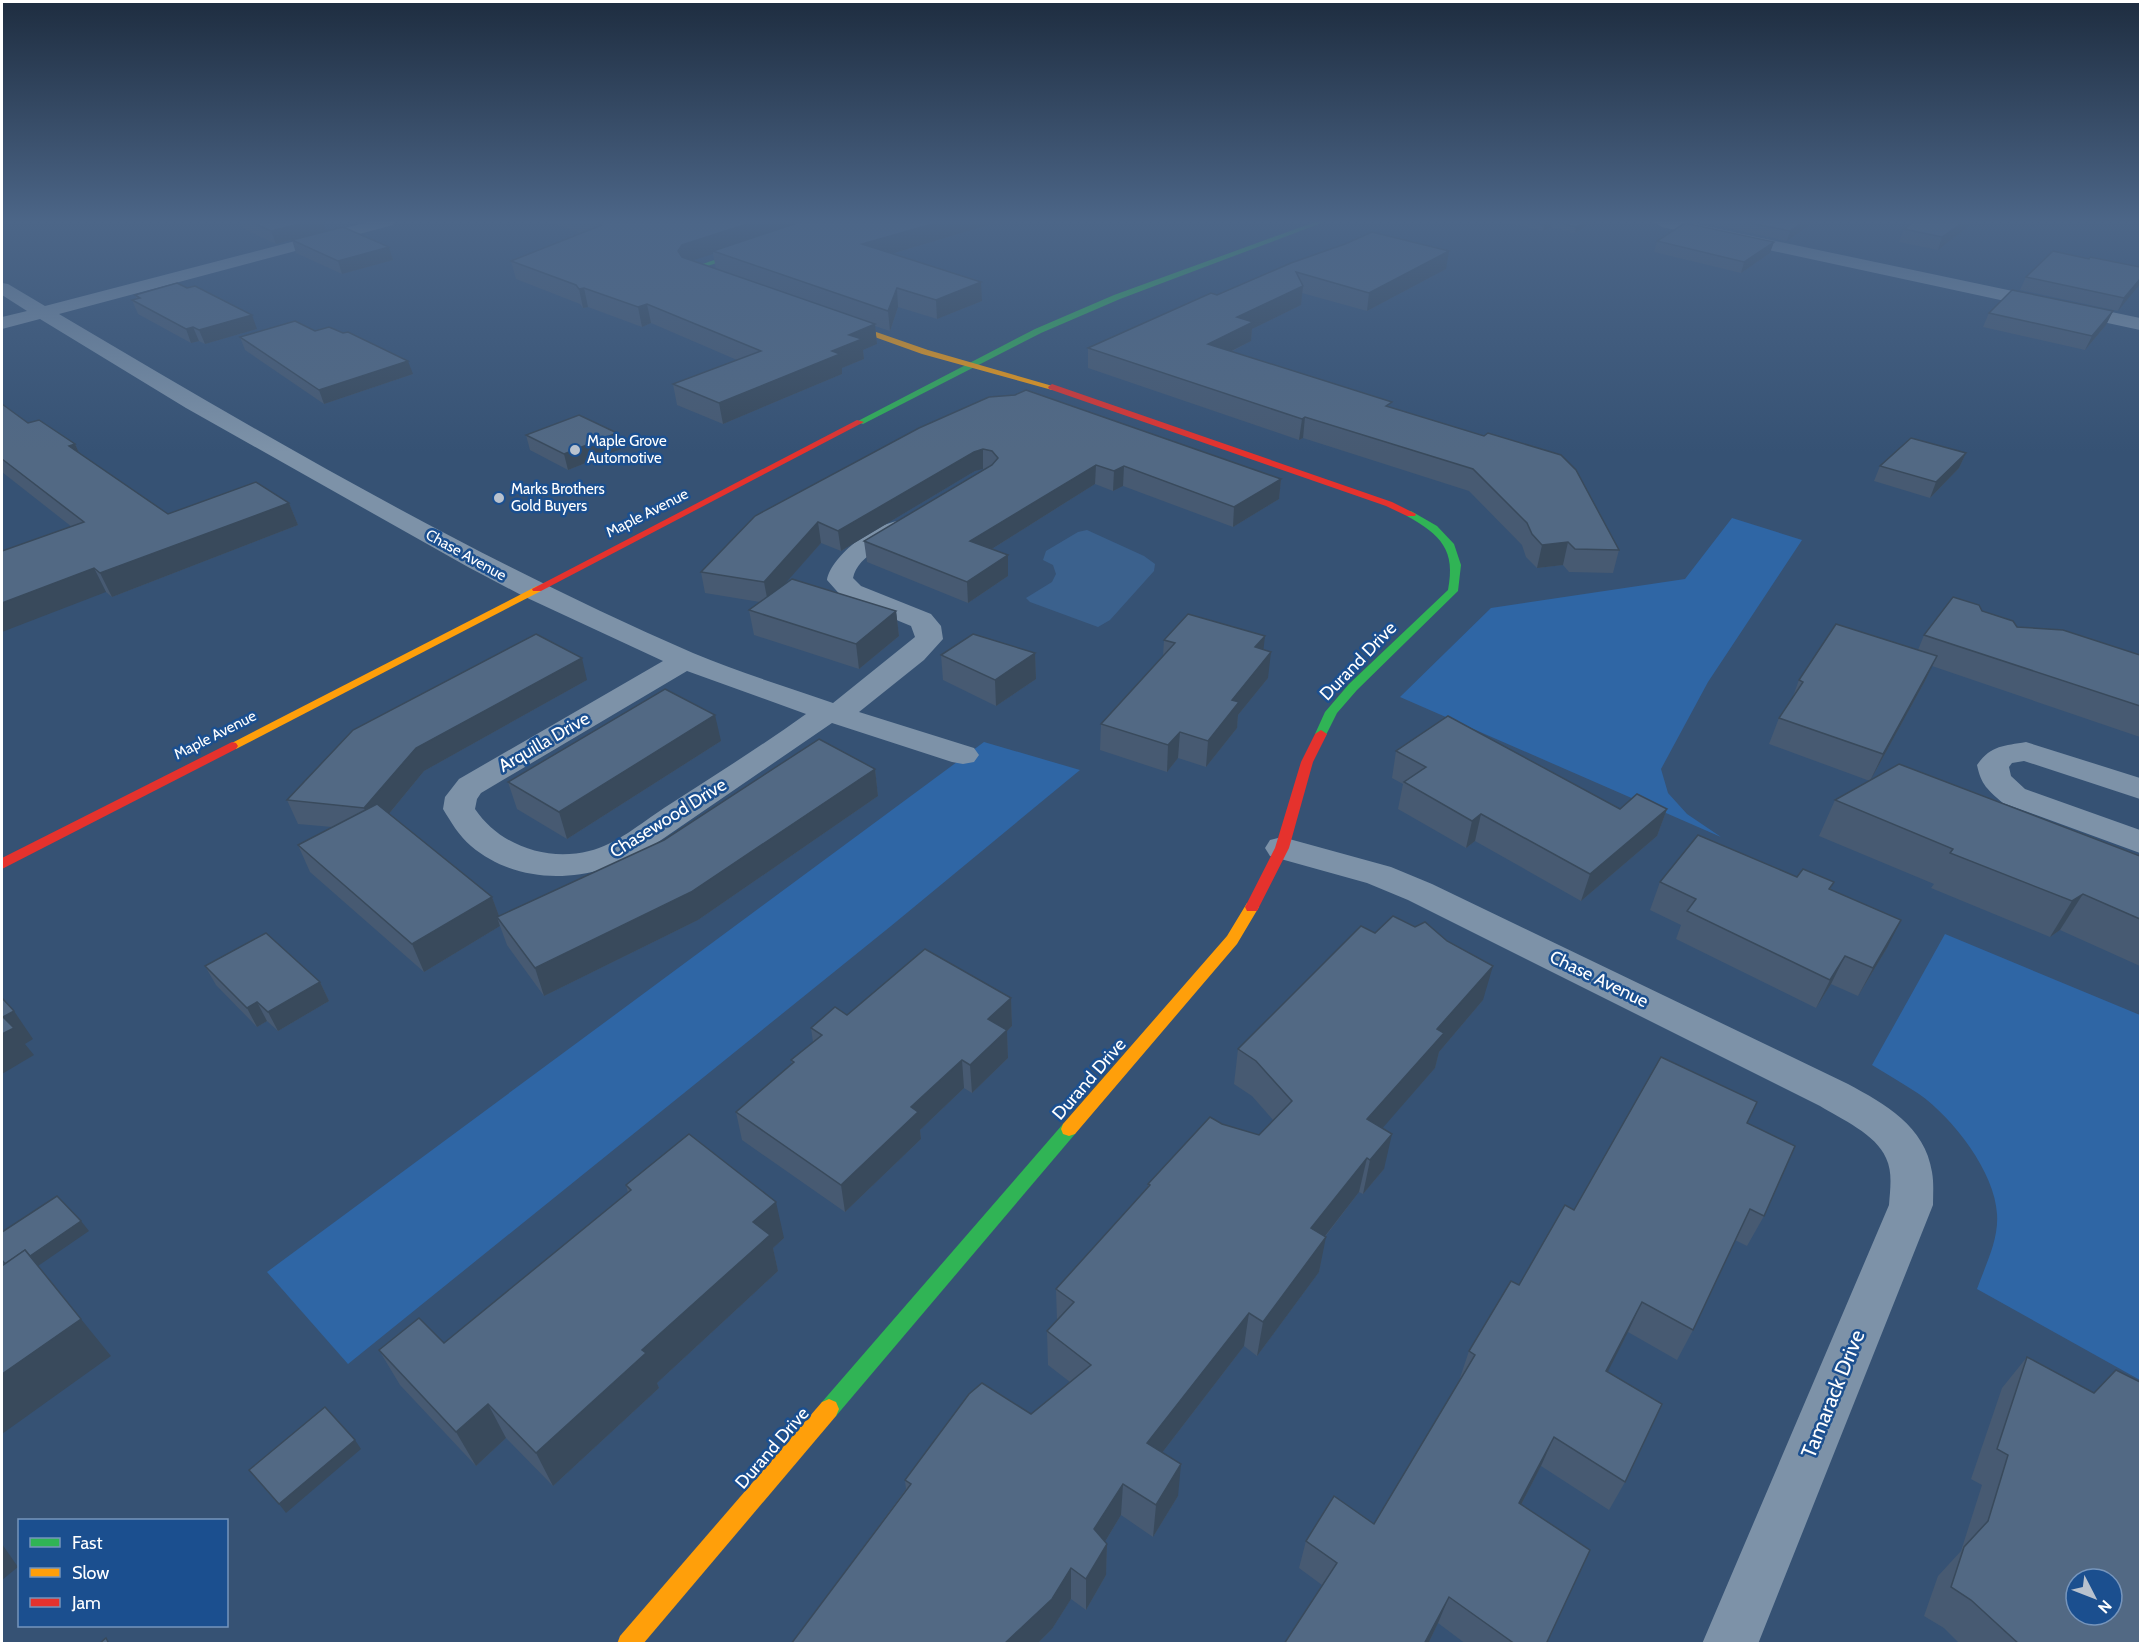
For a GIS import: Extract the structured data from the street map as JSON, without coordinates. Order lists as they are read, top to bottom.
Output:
{
  "streets": {
    "street": [
      "Maple Avenue",
      "Chase Avenue",
      "Durand Drive",
      "Arquilla Drive",
      "Chasewood Drive",
      "Tamarack Drive"
    ]
  },
  "crossings": [
    ["Maple Avenue", "Chase Avenue"],
    ["Maple Avenue", "Durand Drive"],
    ["Chase Avenue", "Durand Drive"],
    ["Chase Avenue", "Arquilla Drive"],
    ["Chase Avenue", "Chasewood Drive"],
    ["Chase Avenue", "Tamarack Drive"],
    ["Arquilla Drive", "Chasewood Drive"]
  ],
  "places": ["Maple Grove Automotive", "Marks Brothers Gold Buyers"],
  "legend": ["Fast", "Slow", "Jam"],
  "north": "bottom right"
}
